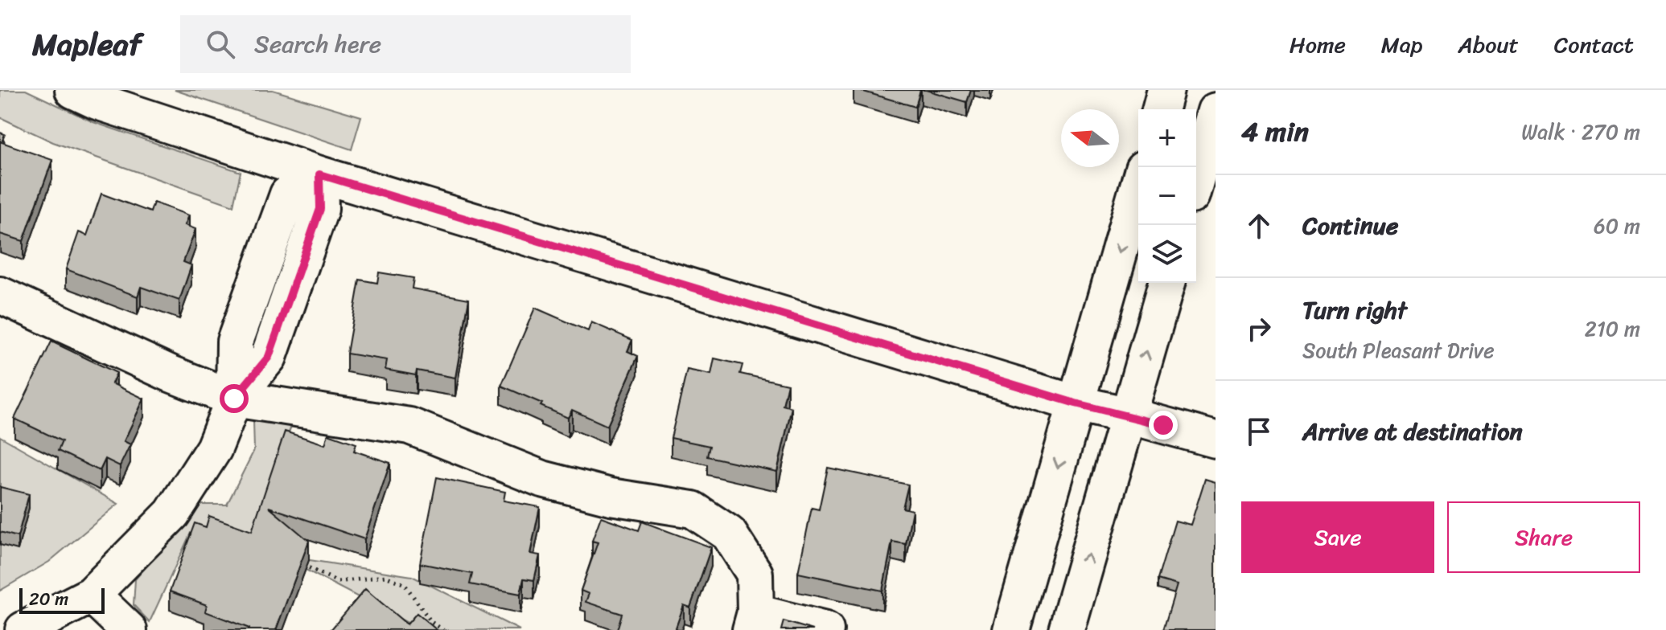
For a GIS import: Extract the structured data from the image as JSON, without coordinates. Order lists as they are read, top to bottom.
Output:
{
  "scale_bar": "20 m",
  "north": "left",
  "page": {
    "header": "Mapleaf",
    "search": "Search here",
    "nav": [
      "Home",
      "Map",
      "About",
      "Contact"
    ],
    "heading": ["4 min", "Walk · 270 m"],
    "map_buttons": ["+", "−"],
    "list": [
      ["Continue", "60 m"],
      ["Turn right", "South Pleasant Drive", "210 m"],
      "Arrive at destination"
    ],
    "buttons": ["Save", "Share"],
    "scale": "20 m"
  }
}
